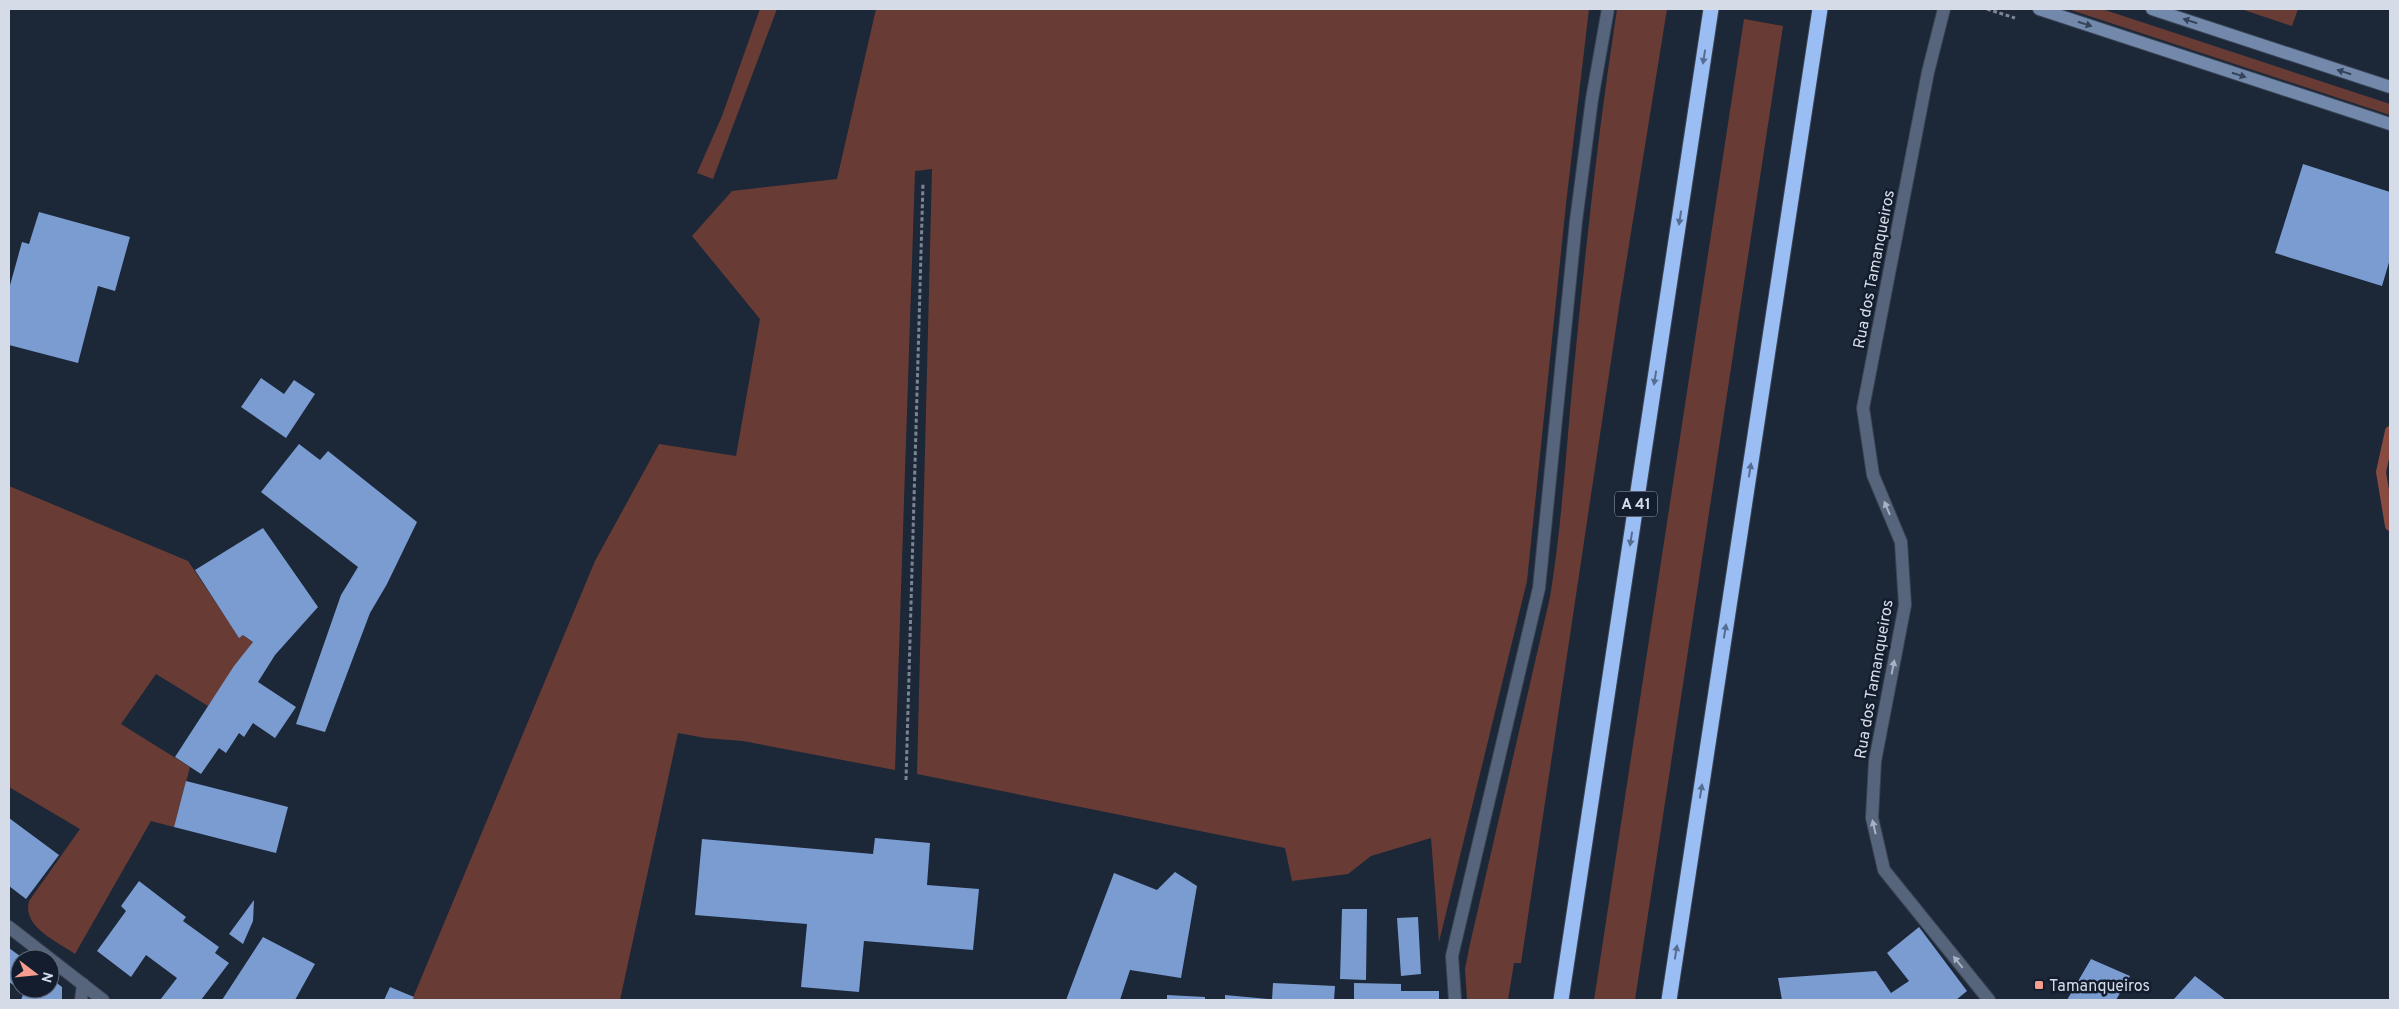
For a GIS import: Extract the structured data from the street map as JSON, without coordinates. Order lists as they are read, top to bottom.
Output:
{
  "streets": {
    "highway": ["A 41"],
    "street": ["Rua dos Tamanqueiros"]
  },
  "one_way": ["Rua dos Tamanqueiros"],
  "places": {
    "transit": ["Tamanqueiros"]
  },
  "north": "right"
}
